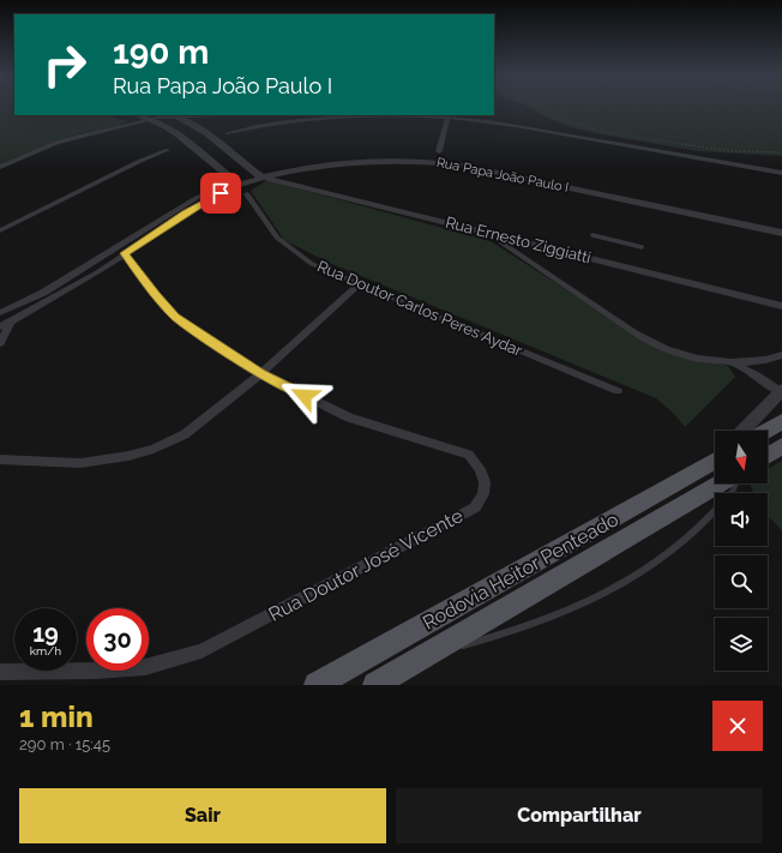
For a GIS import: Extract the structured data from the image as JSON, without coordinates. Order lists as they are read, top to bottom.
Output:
{
  "streets": {
    "main road": ["Rodovia Heitor Penteado"],
    "street": [
      "Rua Papa João Paulo I",
      "Rua Ernesto Ziggiatti",
      "Rua Doutor Carlos Peres Aydar",
      "Rua Doutor José Vicente"
    ]
  },
  "crossings": [
    ["Rua Papa João Paulo I", "Rua Ernesto Ziggiatti"],
    ["Rua Papa João Paulo I", "Rua Doutor José Vicente"]
  ],
  "north": "bottom",
  "page": {
    "turn": ["190 m", "Rua Papa João Paulo I"],
    "speed": "19 km/h",
    "limit": "30",
    "heading": ["1 min", "290 m · 15:45"],
    "buttons": ["Sair", "Compartilhar"]
  }
}
